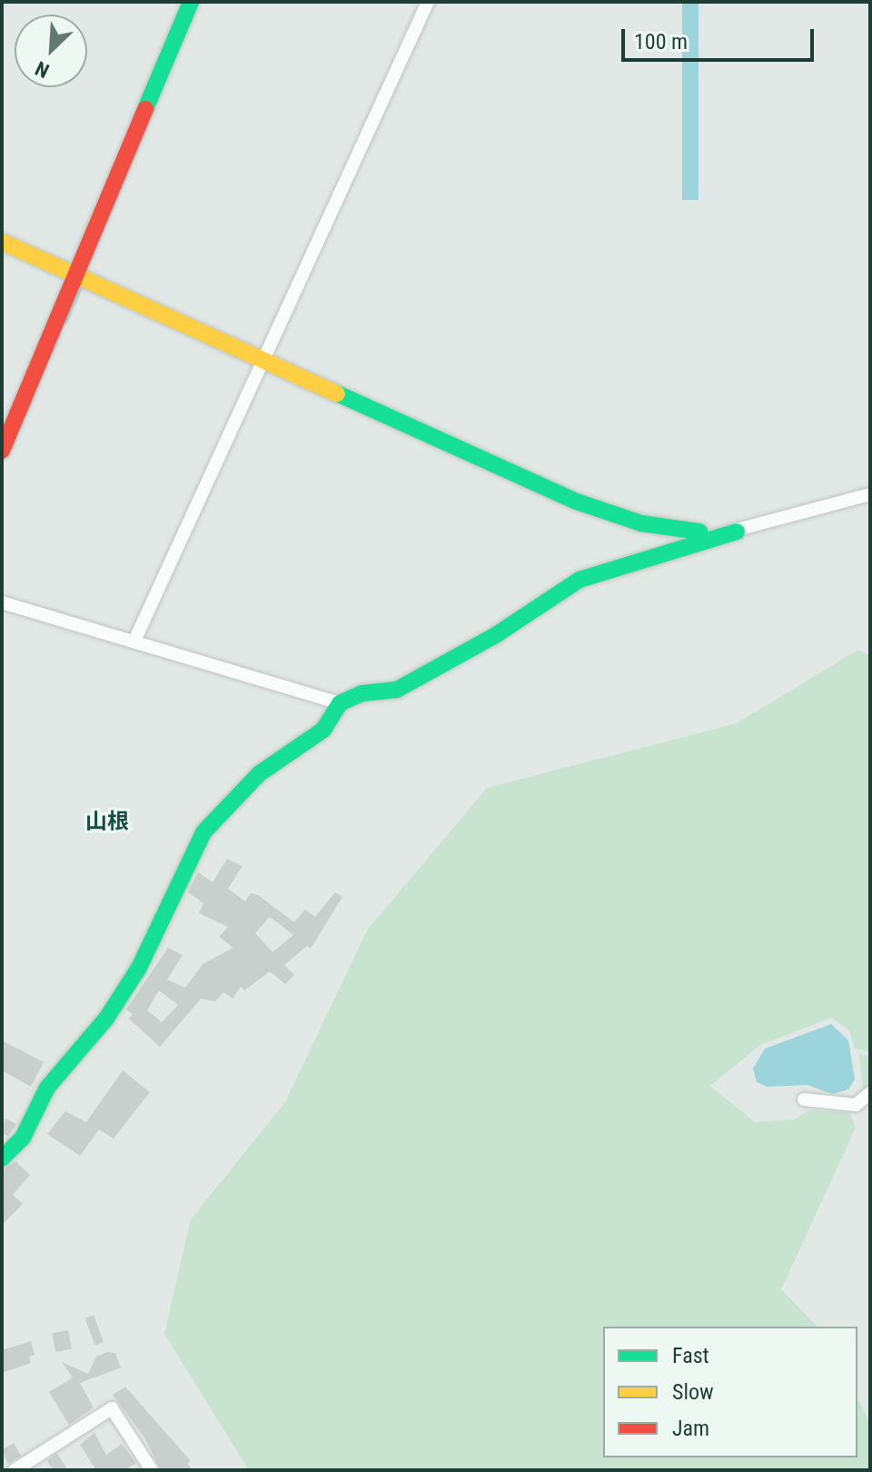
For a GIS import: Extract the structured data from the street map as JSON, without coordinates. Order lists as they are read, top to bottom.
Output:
{
  "districts": ["山根"],
  "legend": ["Fast", "Slow", "Jam"],
  "scale_bar": "100 m",
  "north": "bottom left"
}
